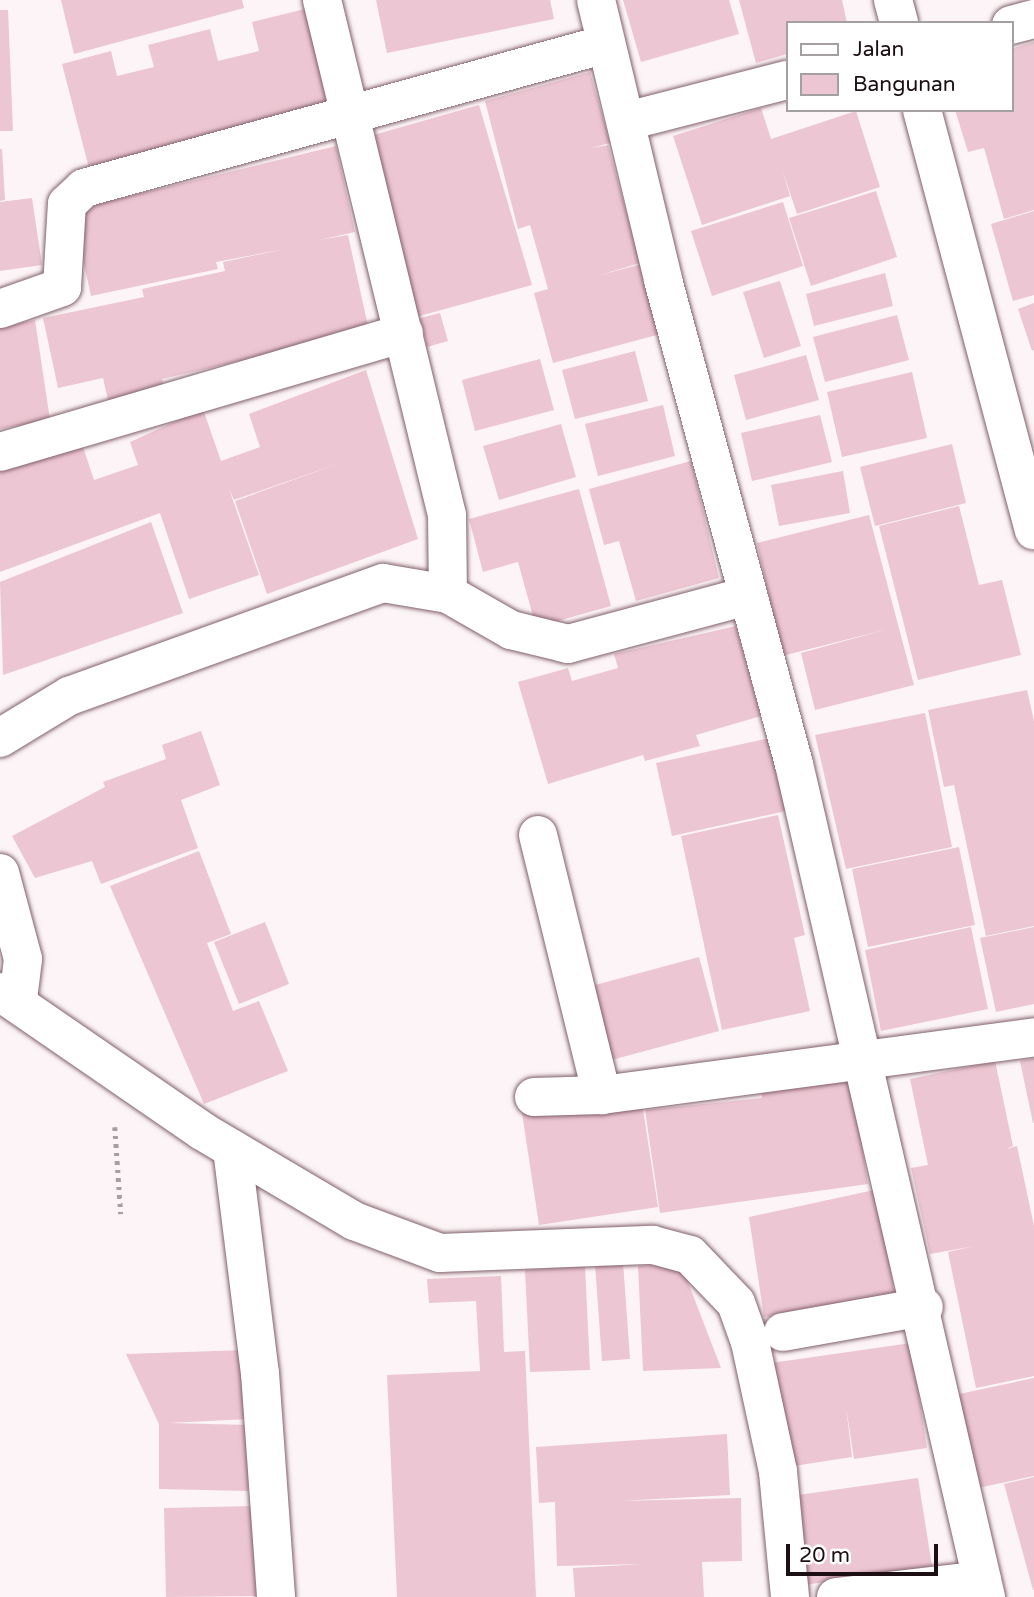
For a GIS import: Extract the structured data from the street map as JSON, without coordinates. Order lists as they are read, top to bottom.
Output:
{
  "legend": ["Jalan", "Bangunan"],
  "scale_bar": "20 m"
}
